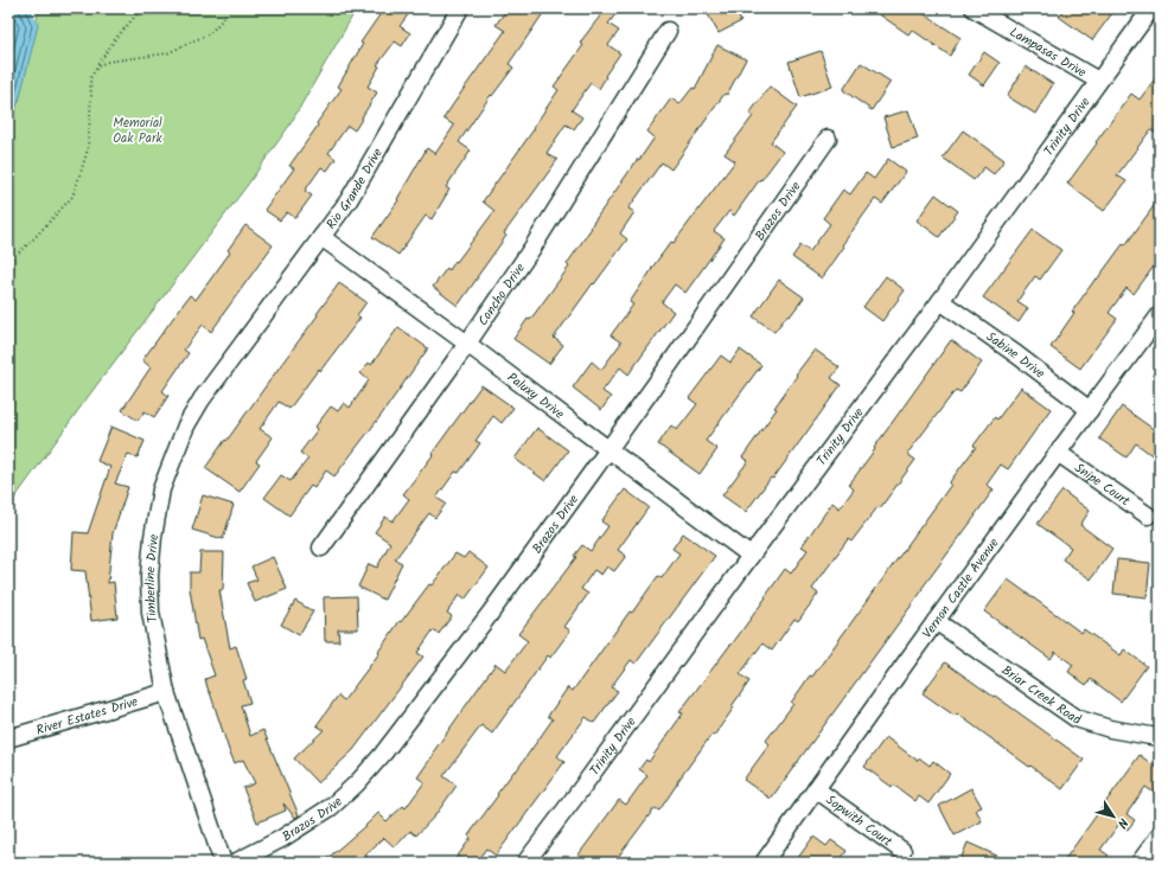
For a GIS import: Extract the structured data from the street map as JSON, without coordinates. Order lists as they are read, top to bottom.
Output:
{
  "streets": {
    "street": [
      "Lampasas Drive",
      "Trinity Drive",
      "Rio Grande Drive",
      "Brazos Drive",
      "Concho Drive",
      "Sabine Drive",
      "Paluxy Drive",
      "Snipe Court",
      "Timberline Drive",
      "Vernon Castle Avenue",
      "Briar Creek Road",
      "River Estates Drive",
      "Sopwith Court"
    ]
  },
  "crossings": [
    ["Lampasas Drive", "Trinity Drive"],
    ["Trinity Drive", "Sabine Drive"],
    ["Trinity Drive", "Paluxy Drive"],
    ["Rio Grande Drive", "Paluxy Drive"],
    ["Rio Grande Drive", "Timberline Drive"],
    ["Brazos Drive", "Paluxy Drive"],
    ["Concho Drive", "Paluxy Drive"],
    ["Sabine Drive", "Vernon Castle Avenue"],
    ["Snipe Court", "Vernon Castle Avenue"],
    ["Timberline Drive", "River Estates Drive"],
    ["Vernon Castle Avenue", "Briar Creek Road"],
    ["Vernon Castle Avenue", "Sopwith Court"]
  ],
  "parks": ["Memorial Oak Park"],
  "north": "bottom right"
}
